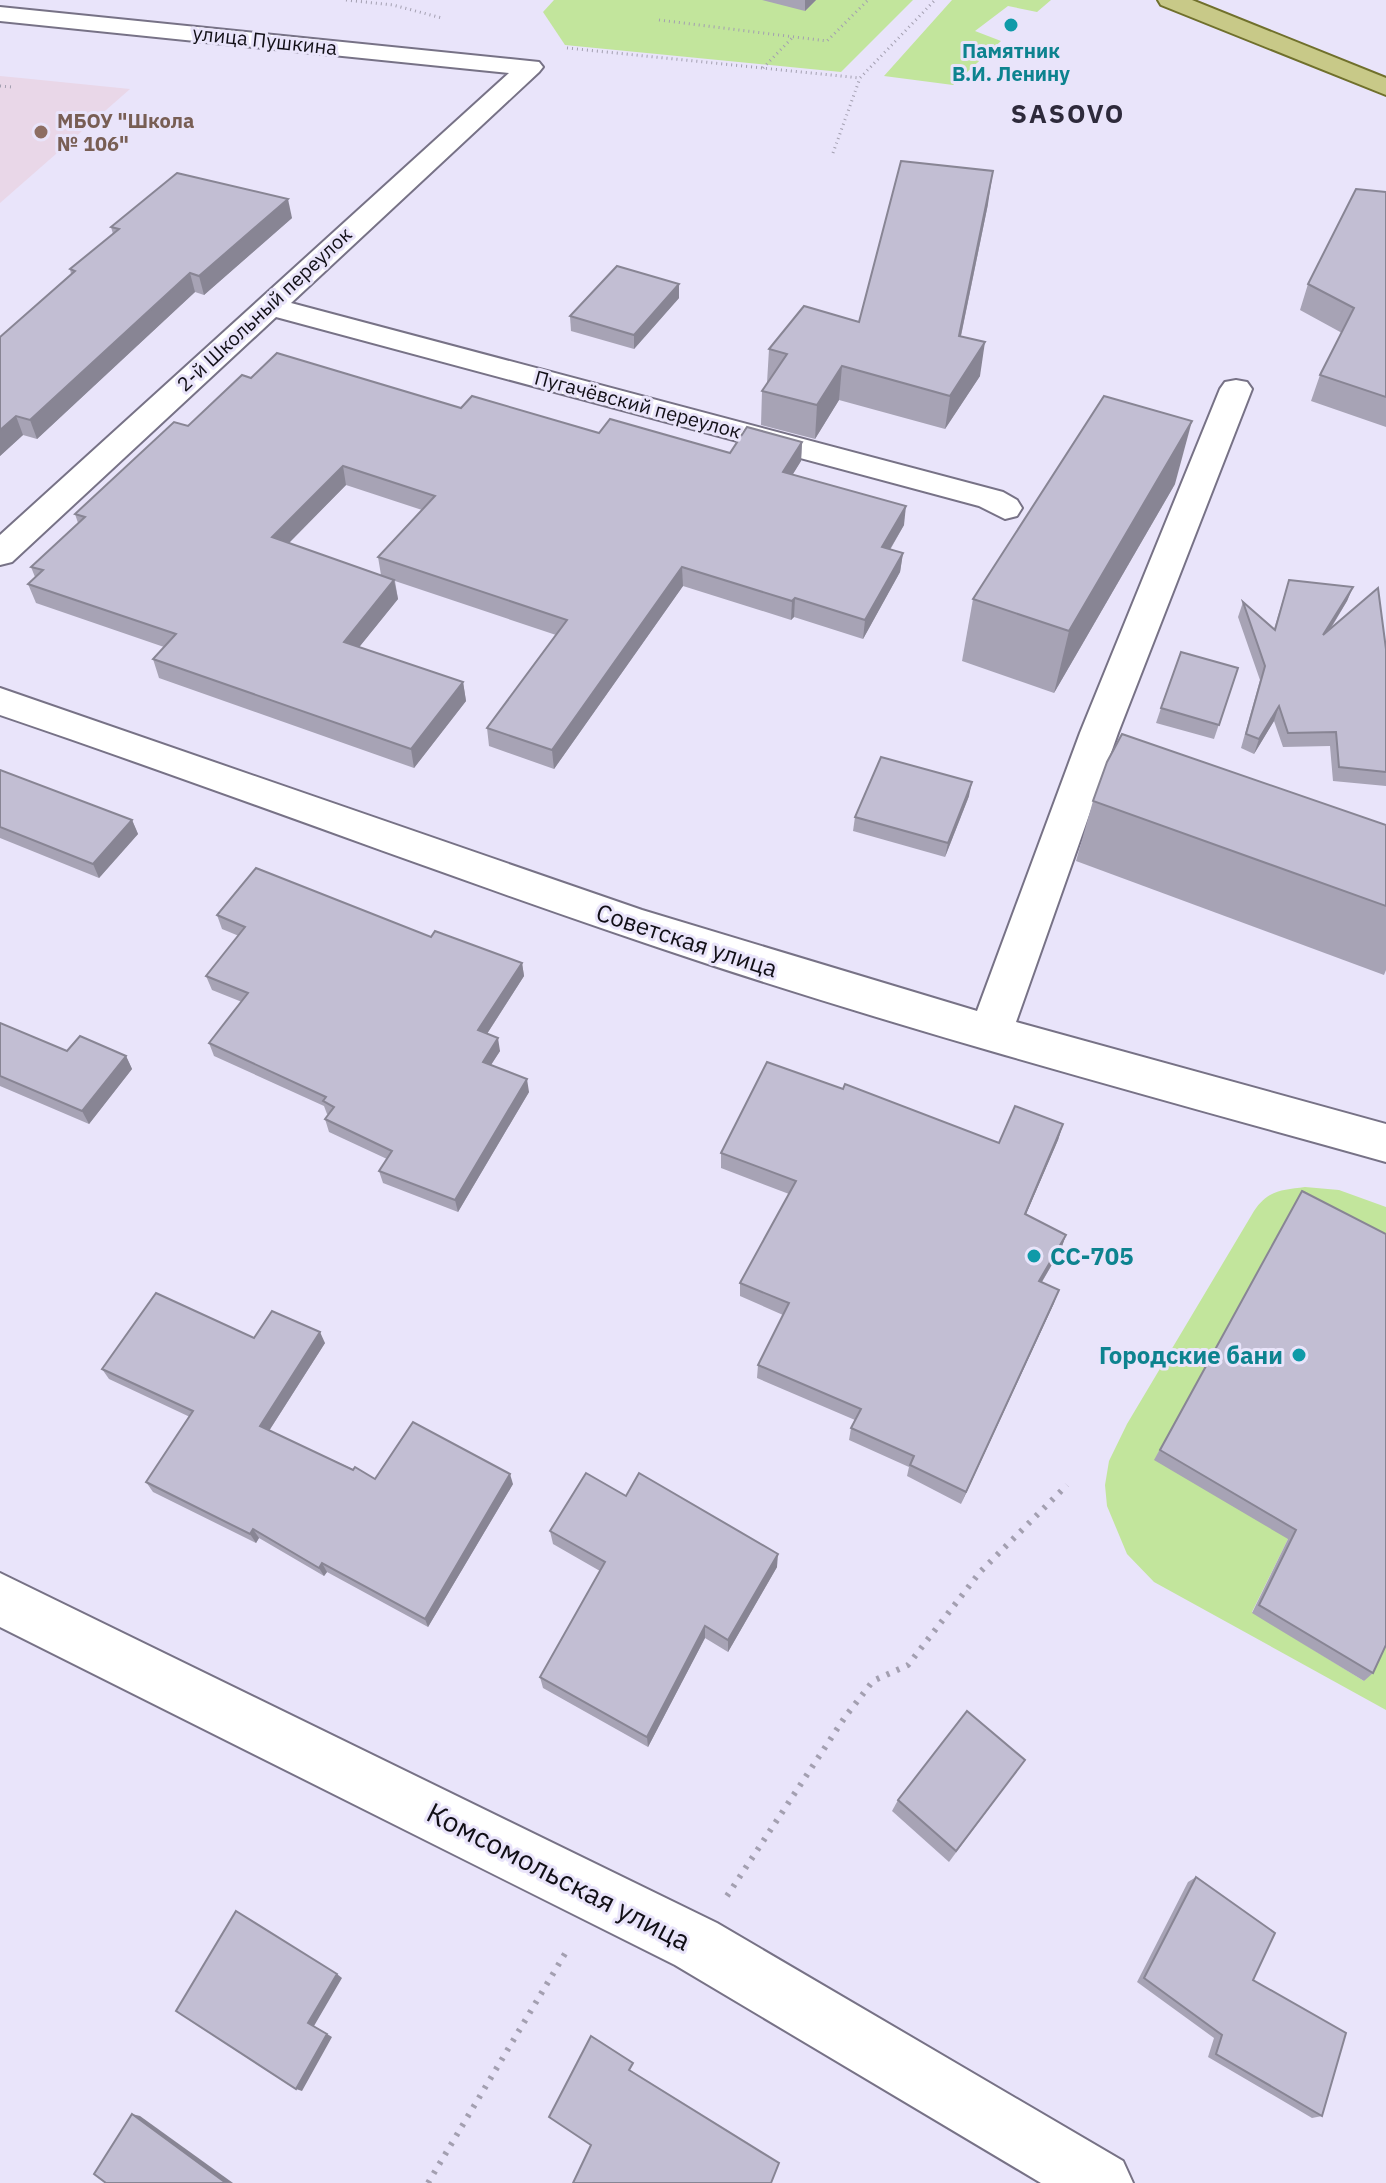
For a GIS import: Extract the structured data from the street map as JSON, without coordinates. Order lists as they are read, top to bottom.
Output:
{
  "streets": {
    "street": [
      "улица Пушкина",
      "2-й Школьный переулок",
      "Пугачёвский переулок",
      "Советская улица",
      "Комсомольская улица"
    ]
  },
  "crossings": [
    ["улица Пушкина", "2-й Школьный переулок"],
    ["2-й Школьный переулок", "Пугачёвский переулок"]
  ],
  "districts": ["SASOVO"],
  "places": [
    "Памятник В.И. Ленину",
    "МБОУ \"Школа № 106\"",
    "СС-705",
    "Городские бани"
  ]
}
